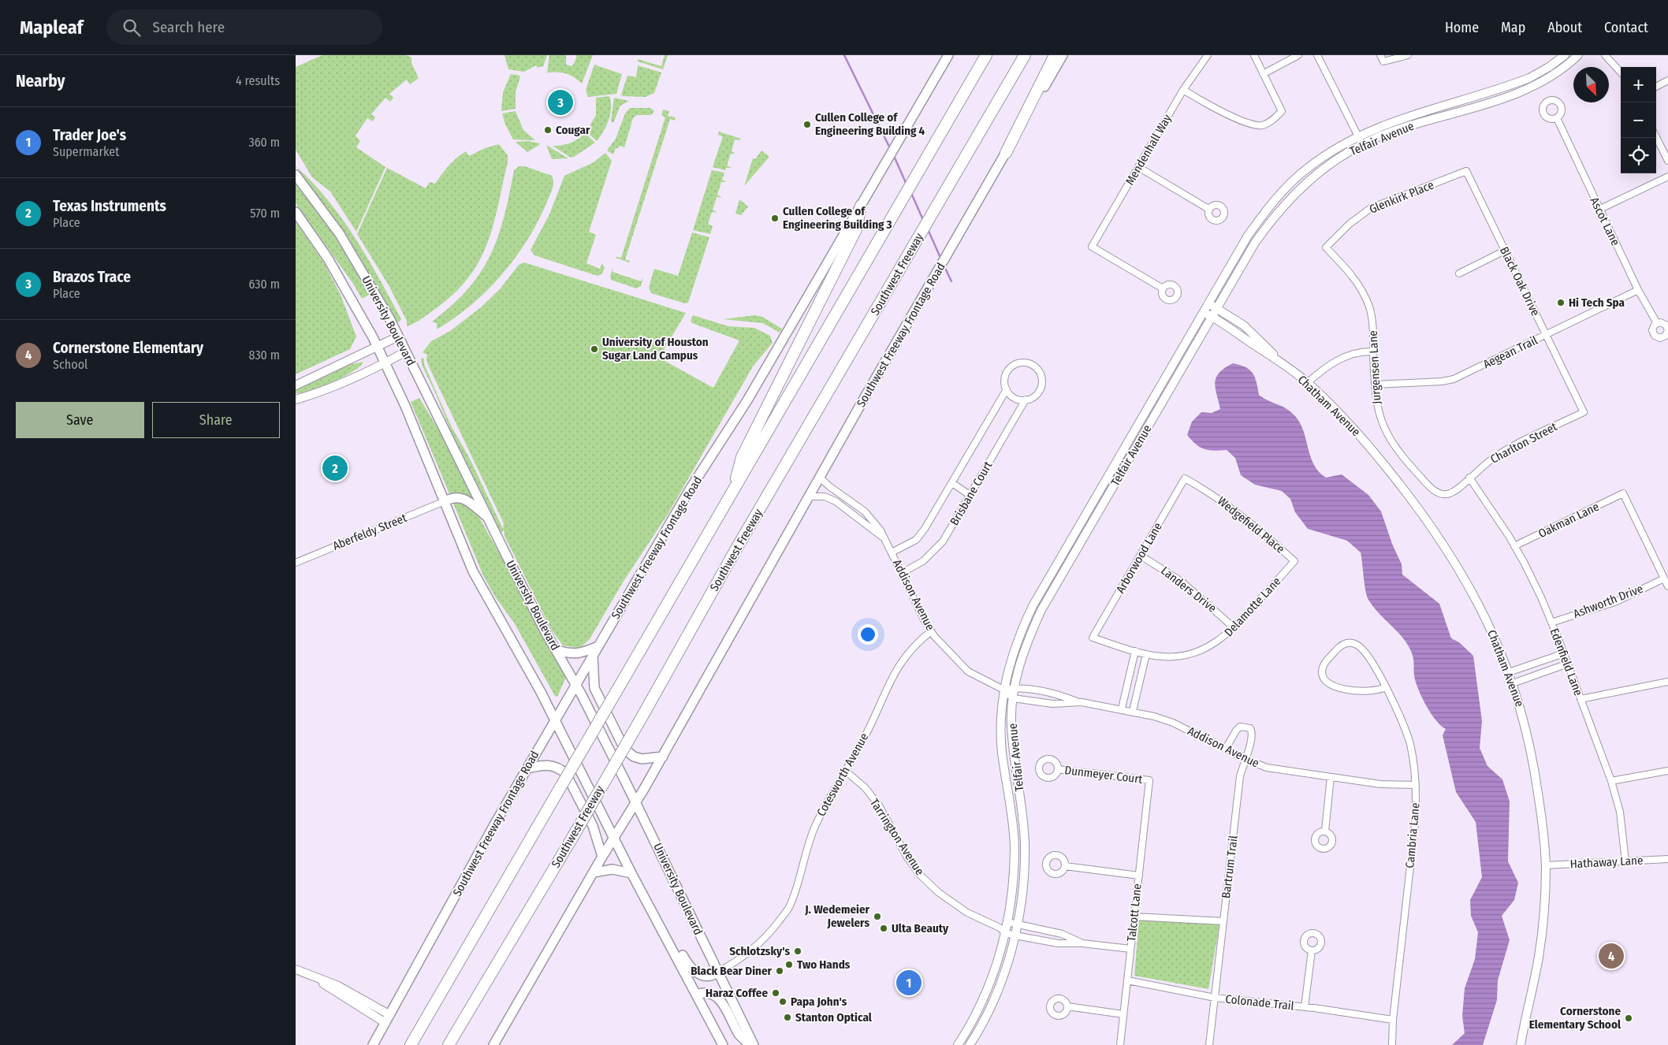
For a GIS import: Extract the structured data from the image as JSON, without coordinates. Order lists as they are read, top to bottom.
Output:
{
  "streets": {
    "highway": ["Southwest Freeway"],
    "main road": ["University Boulevard", "Southwest Freeway Frontage Road"],
    "street": [
      "Telfair Avenue",
      "Mendenhall Way",
      "Glenkirk Place",
      "Ascot Lane",
      "Black Oak Drive",
      "Aegean Trail",
      "Jurgensen Lane",
      "Chatham Avenue",
      "Charlton Street",
      "Brisbane Court",
      "Oakman Lane",
      "Wedgefield Place",
      "Aberfeldy Street",
      "Arborwood Lane",
      "Landers Drive",
      "Addison Avenue",
      "Ashworth Drive",
      "Delamotte Lane",
      "Edenfield Lane",
      "Cotesworth Avenue",
      "Dunmeyer Court",
      "Cambria Lane",
      "Tarrington Avenue",
      "Hathaway Lane",
      "Bartrum Trail",
      "Talcott Lane",
      "Colonade Trail"
    ]
  },
  "crossings": [
    ["Telfair Avenue", "Chatham Avenue"],
    ["Telfair Avenue", "Addison Avenue"],
    ["Telfair Avenue", "Tarrington Avenue"],
    ["Glenkirk Place", "Black Oak Drive"],
    ["Glenkirk Place", "Jurgensen Lane"],
    ["Ascot Lane", "Aegean Trail"],
    ["Black Oak Drive", "Aegean Trail"],
    ["Black Oak Drive", "Charlton Street"],
    ["University Boulevard", "Southwest Freeway Frontage Road"],
    ["University Boulevard", "Aberfeldy Street"],
    ["University Boulevard", "Cotesworth Avenue"],
    ["Southwest Freeway Frontage Road", "Addison Avenue"],
    ["Aegean Trail", "Jurgensen Lane"],
    ["Jurgensen Lane", "Charlton Street"],
    ["Chatham Avenue", "Hathaway Lane"],
    ["Charlton Street", "Edenfield Lane"],
    ["Brisbane Court", "Addison Avenue"],
    ["Oakman Lane", "Ashworth Drive"],
    ["Oakman Lane", "Edenfield Lane"],
    ["Wedgefield Place", "Arborwood Lane"],
    ["Wedgefield Place", "Delamotte Lane"],
    ["Arborwood Lane", "Landers Drive"],
    ["Arborwood Lane", "Delamotte Lane"],
    ["Landers Drive", "Delamotte Lane"],
    ["Addison Avenue", "Cotesworth Avenue"],
    ["Addison Avenue", "Cambria Lane"],
    ["Addison Avenue", "Bartrum Trail"],
    ["Ashworth Drive", "Edenfield Lane"],
    ["Edenfield Lane", "Hathaway Lane"],
    ["Cotesworth Avenue", "Tarrington Avenue"],
    ["Dunmeyer Court", "Talcott Lane"],
    ["Cambria Lane", "Colonade Trail"],
    ["Tarrington Avenue", "Talcott Lane"],
    ["Bartrum Trail", "Colonade Trail"],
    ["Talcott Lane", "Colonade Trail"]
  ],
  "places": [
    "Cullen College of Engineering Building 4",
    "Cougar",
    "Cullen College of Engineering Building 3",
    "Hi Tech Spa",
    "University of Houston Sugar Land Campus",
    "J. Wedemeier Jewelers",
    "Ulta Beauty",
    "Schlotzsky's",
    "Two Hands",
    "Black Bear Diner",
    "Haraz Coffee",
    "Papa John's",
    "Stanton Optical",
    "Cornerstone Elementary School"
  ],
  "north": "bottom right",
  "page": {
    "header": "Mapleaf",
    "search": "Search here",
    "nav": [
      "Home",
      "Map",
      "About",
      "Contact"
    ],
    "heading": ["Nearby", "4 results"],
    "map_buttons": ["+", "−"],
    "pins": [
      "3",
      "2",
      "4",
      "1"
    ],
    "list": [
      {
        "mark": "1",
        "name": "Trader Joe's",
        "note": "Supermarket",
        "value": "360 m"
      },
      {
        "mark": "2",
        "name": "Texas Instruments",
        "note": "Place",
        "value": "570 m"
      },
      {
        "mark": "3",
        "name": "Brazos Trace",
        "note": "Place",
        "value": "630 m"
      },
      {
        "mark": "4",
        "name": "Cornerstone Elementary",
        "note": "School",
        "value": "830 m"
      }
    ],
    "buttons": ["Save", "Share"]
  }
}
